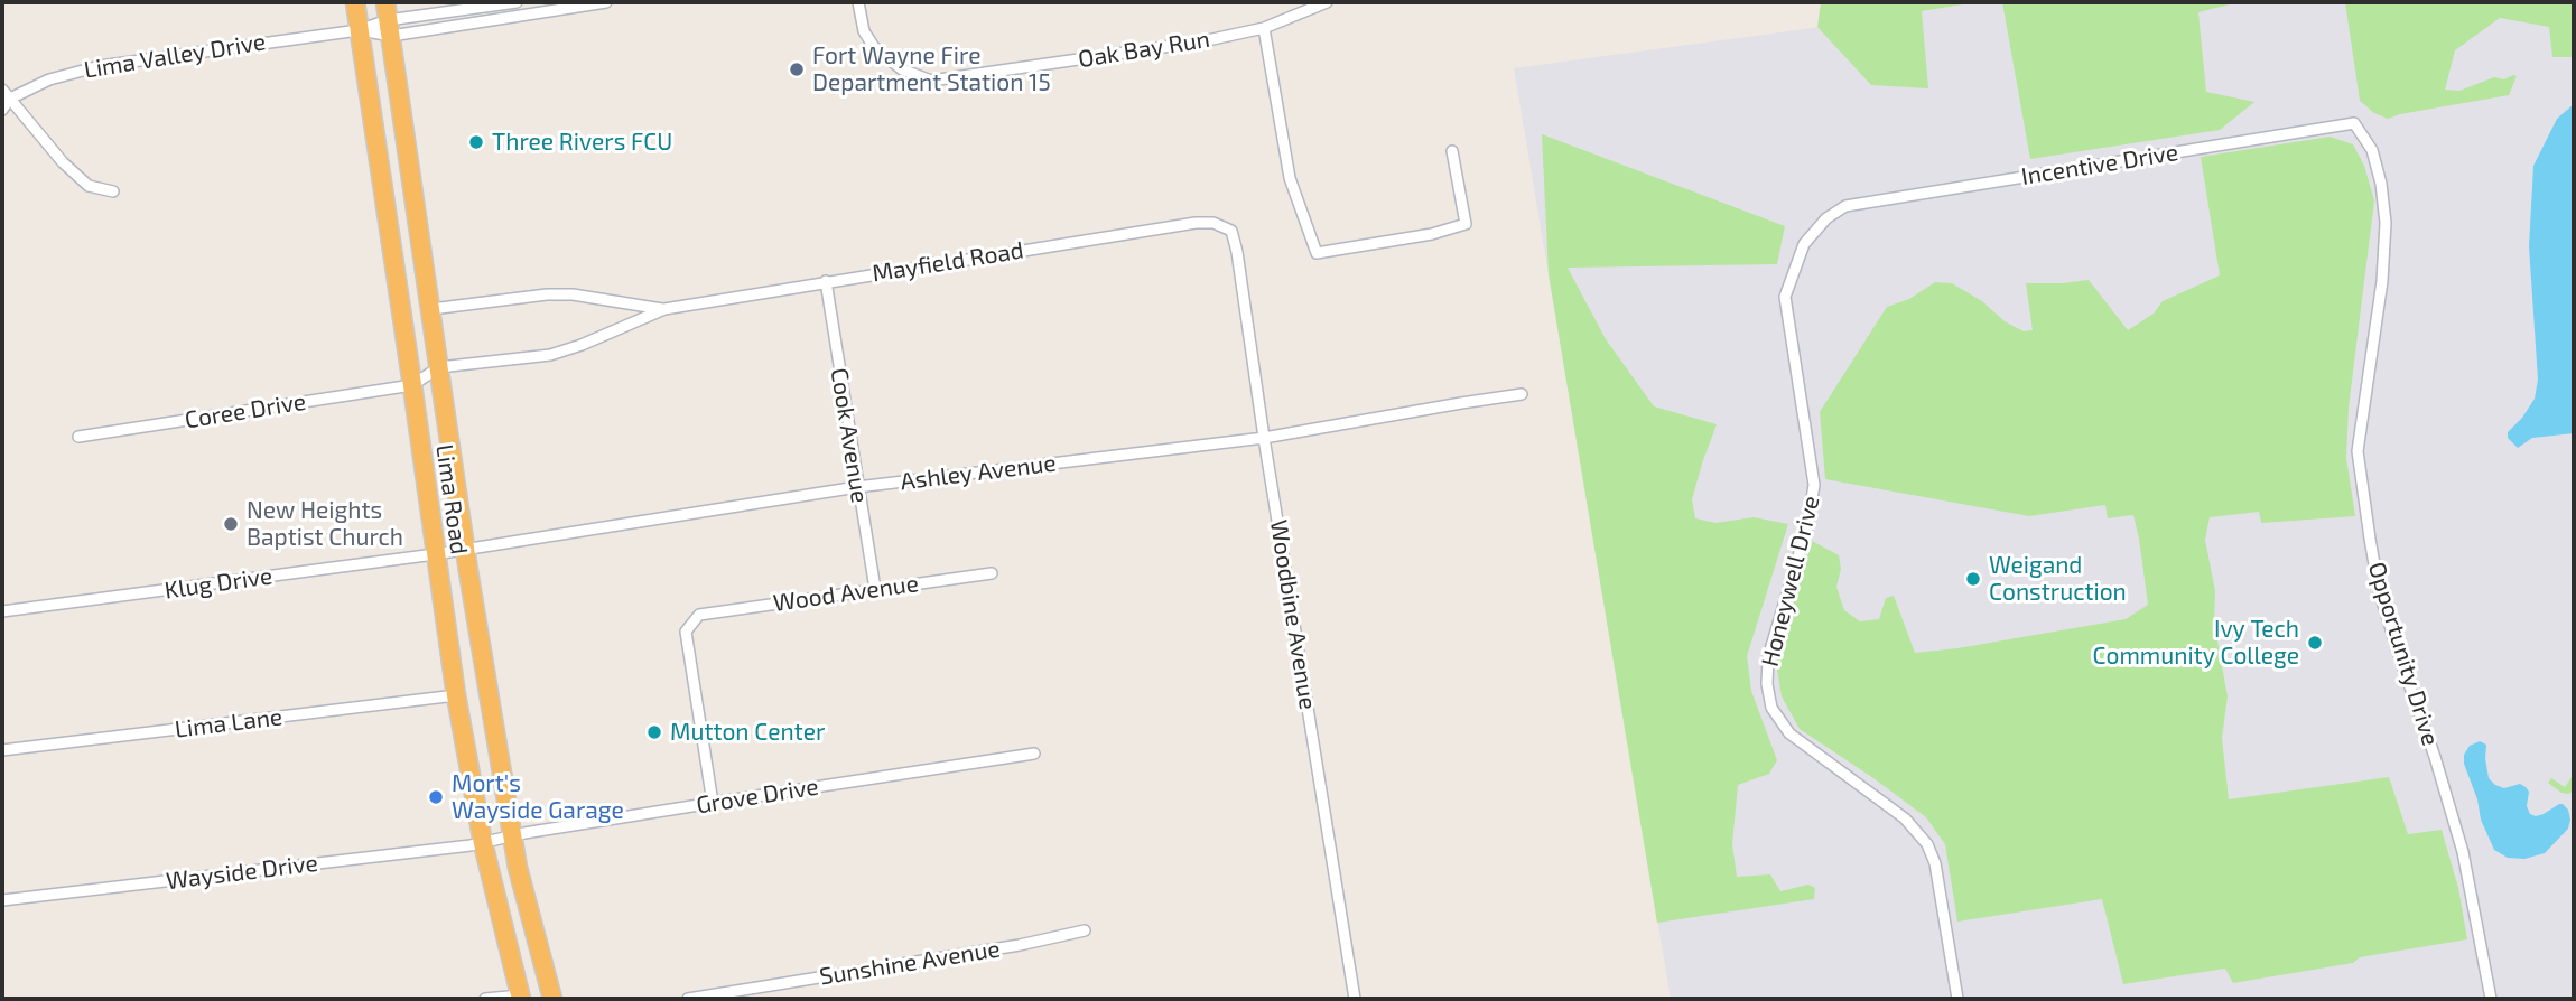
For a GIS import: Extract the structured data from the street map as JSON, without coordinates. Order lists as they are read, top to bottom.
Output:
{
  "streets": {
    "highway": ["Lima Road"],
    "street": [
      "Oak Bay Run",
      "Lima Valley Drive",
      "Incentive Drive",
      "Mayfield Road",
      "Coree Drive",
      "Cook Avenue",
      "Ashley Avenue",
      "Honeywell Drive",
      "Klug Drive",
      "Wood Avenue",
      "Woodbine Avenue",
      "Opportunity Drive",
      "Lima Lane",
      "Grove Drive",
      "Wayside Drive",
      "Sunshine Avenue"
    ]
  },
  "crossings": [
    ["Lima Valley Drive", "Lima Road"],
    ["Incentive Drive", "Honeywell Drive"],
    ["Incentive Drive", "Opportunity Drive"],
    ["Mayfield Road", "Cook Avenue"],
    ["Mayfield Road", "Woodbine Avenue"],
    ["Coree Drive", "Lima Road"],
    ["Cook Avenue", "Ashley Avenue"],
    ["Cook Avenue", "Wood Avenue"],
    ["Ashley Avenue", "Lima Road"],
    ["Ashley Avenue", "Klug Drive"],
    ["Ashley Avenue", "Woodbine Avenue"],
    ["Lima Road", "Klug Drive"],
    ["Lima Road", "Lima Lane"],
    ["Lima Road", "Grove Drive"],
    ["Lima Road", "Wayside Drive"],
    ["Wood Avenue", "Grove Drive"],
    ["Grove Drive", "Wayside Drive"]
  ],
  "places": [
    "Fort Wayne Fire Department Station 15",
    "Three Rivers FCU",
    "New Heights Baptist Church",
    "Weigand Construction",
    "Ivy Tech Community College",
    "Mutton Center",
    "Mort's Wayside Garage"
  ]
}
